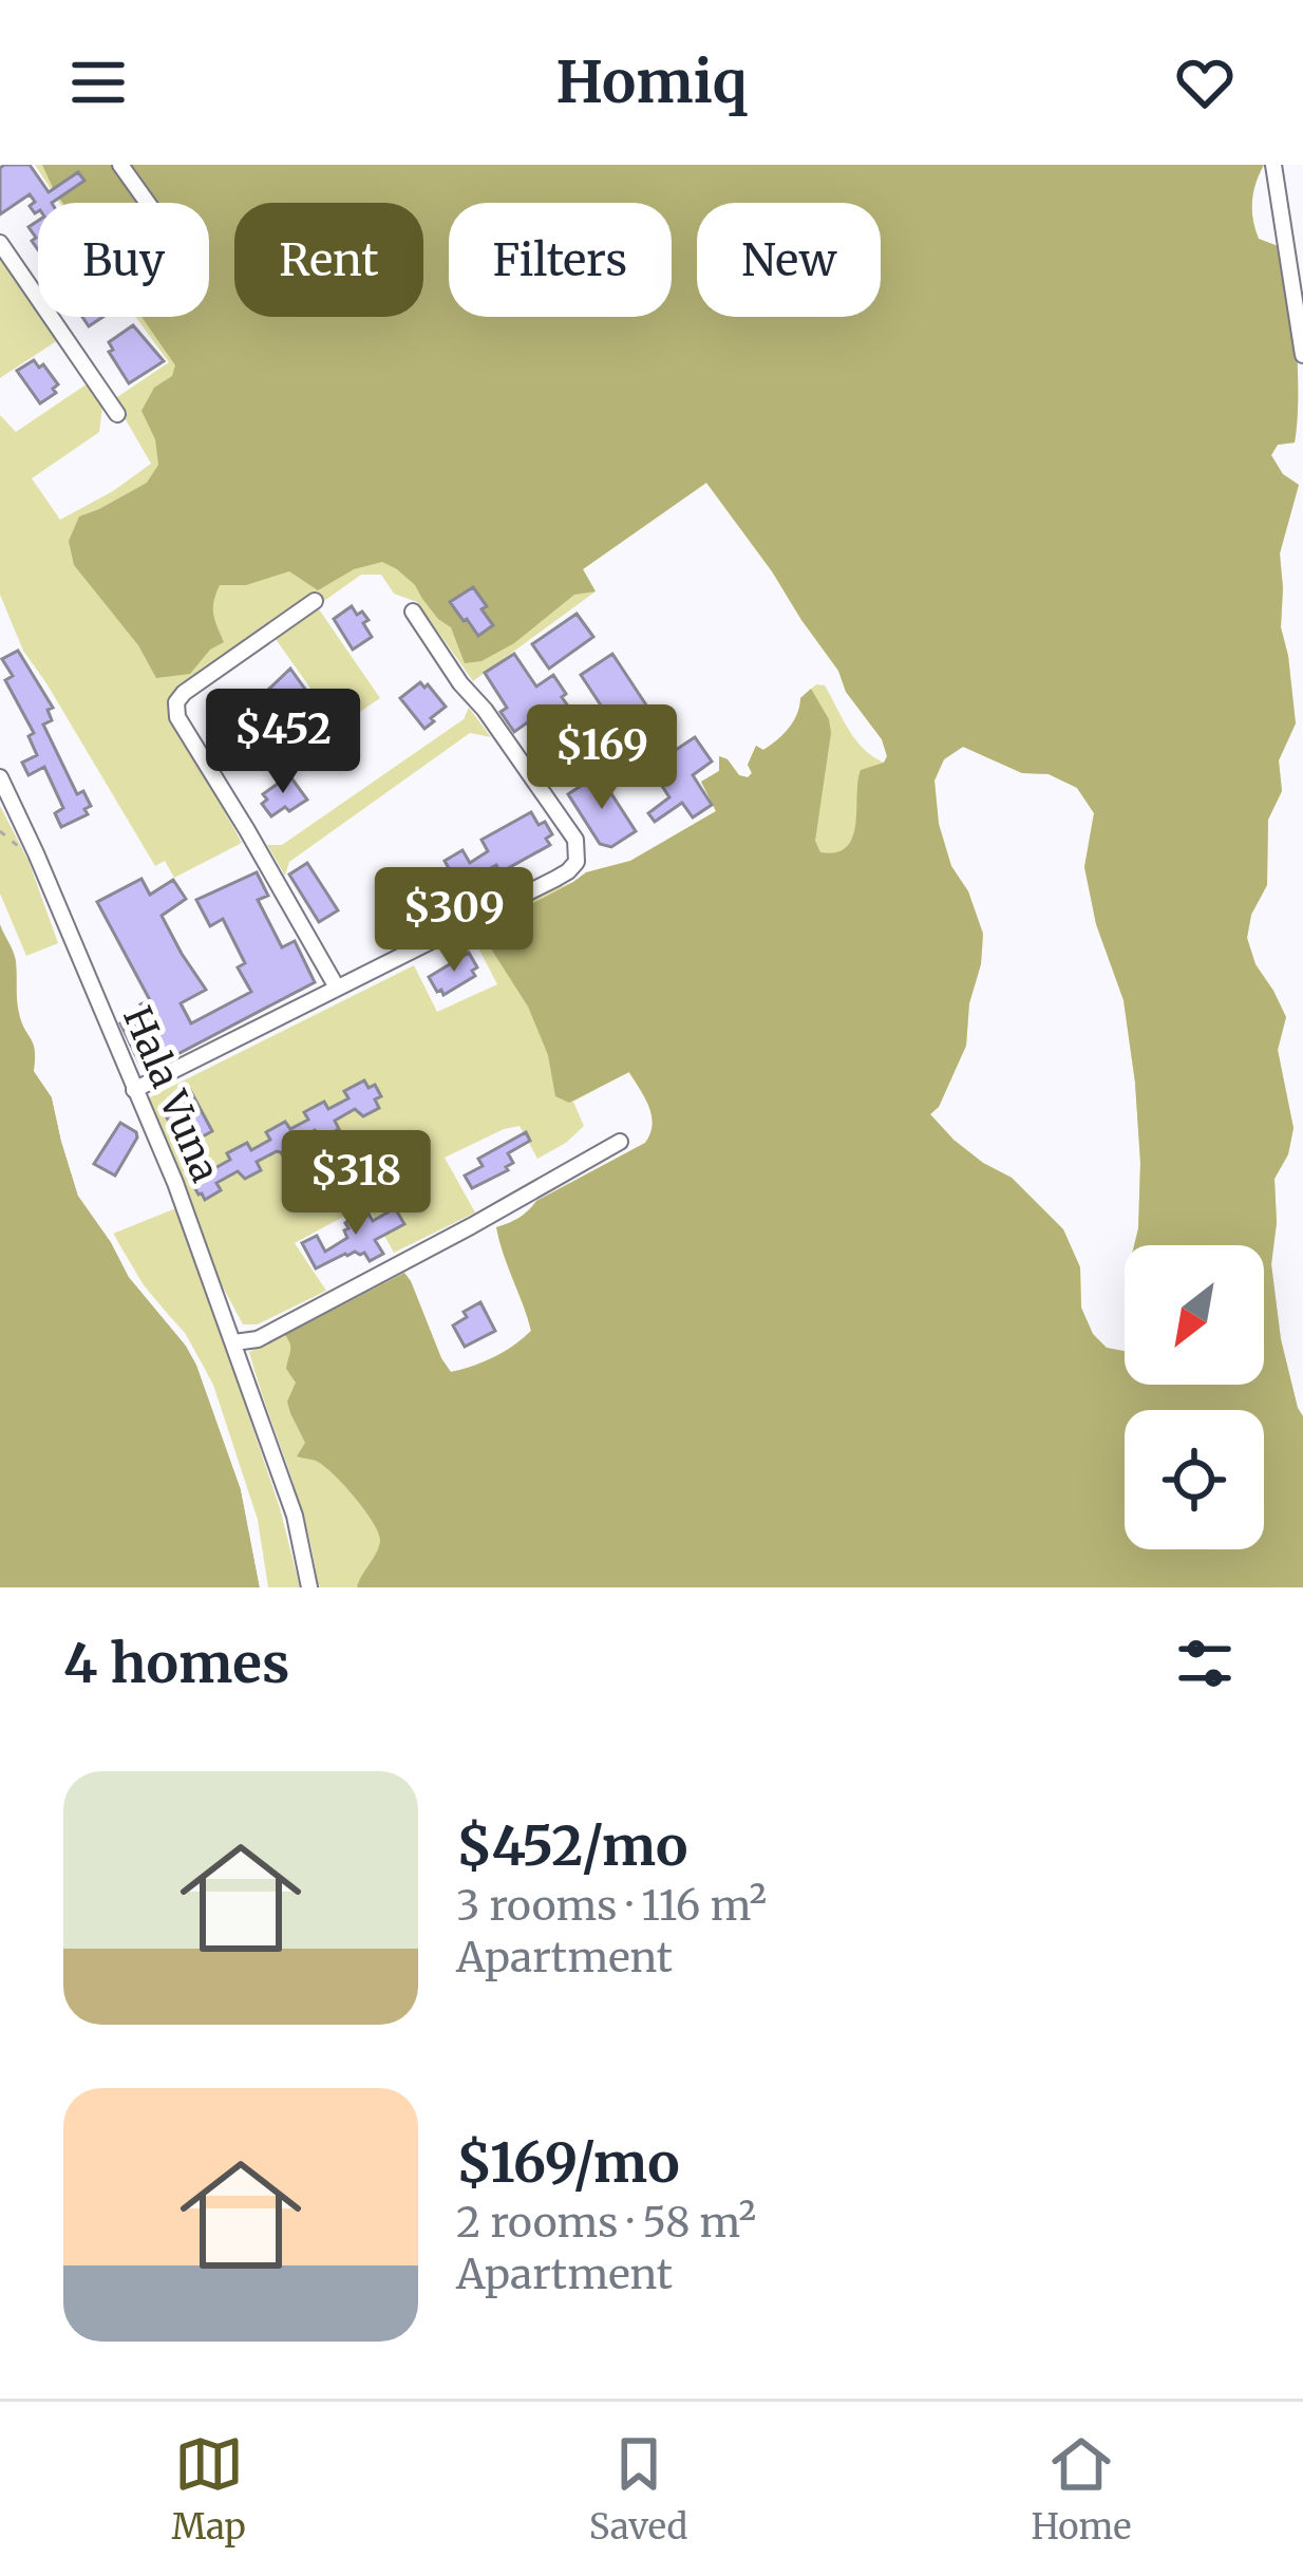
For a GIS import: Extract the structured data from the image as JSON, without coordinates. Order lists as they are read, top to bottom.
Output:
{
  "streets": {
    "street": ["Hala Vuna"]
  },
  "north": "bottom left",
  "page": {
    "header": "Homiq",
    "chip": [
      "Buy",
      "Rent",
      "Filters",
      "New"
    ],
    "price": [
      "$452",
      "$169",
      "$309",
      "$318"
    ],
    "heading": "4 homes",
    "list": [
      {
        "name": "$452/mo",
        "note": "3 rooms · 116 m² · Apartment"
      },
      {
        "name": "$169/mo",
        "note": "2 rooms · 58 m² · Apartment"
      }
    ],
    "tabs": ["Map", "Saved", "Home"]
  }
}
